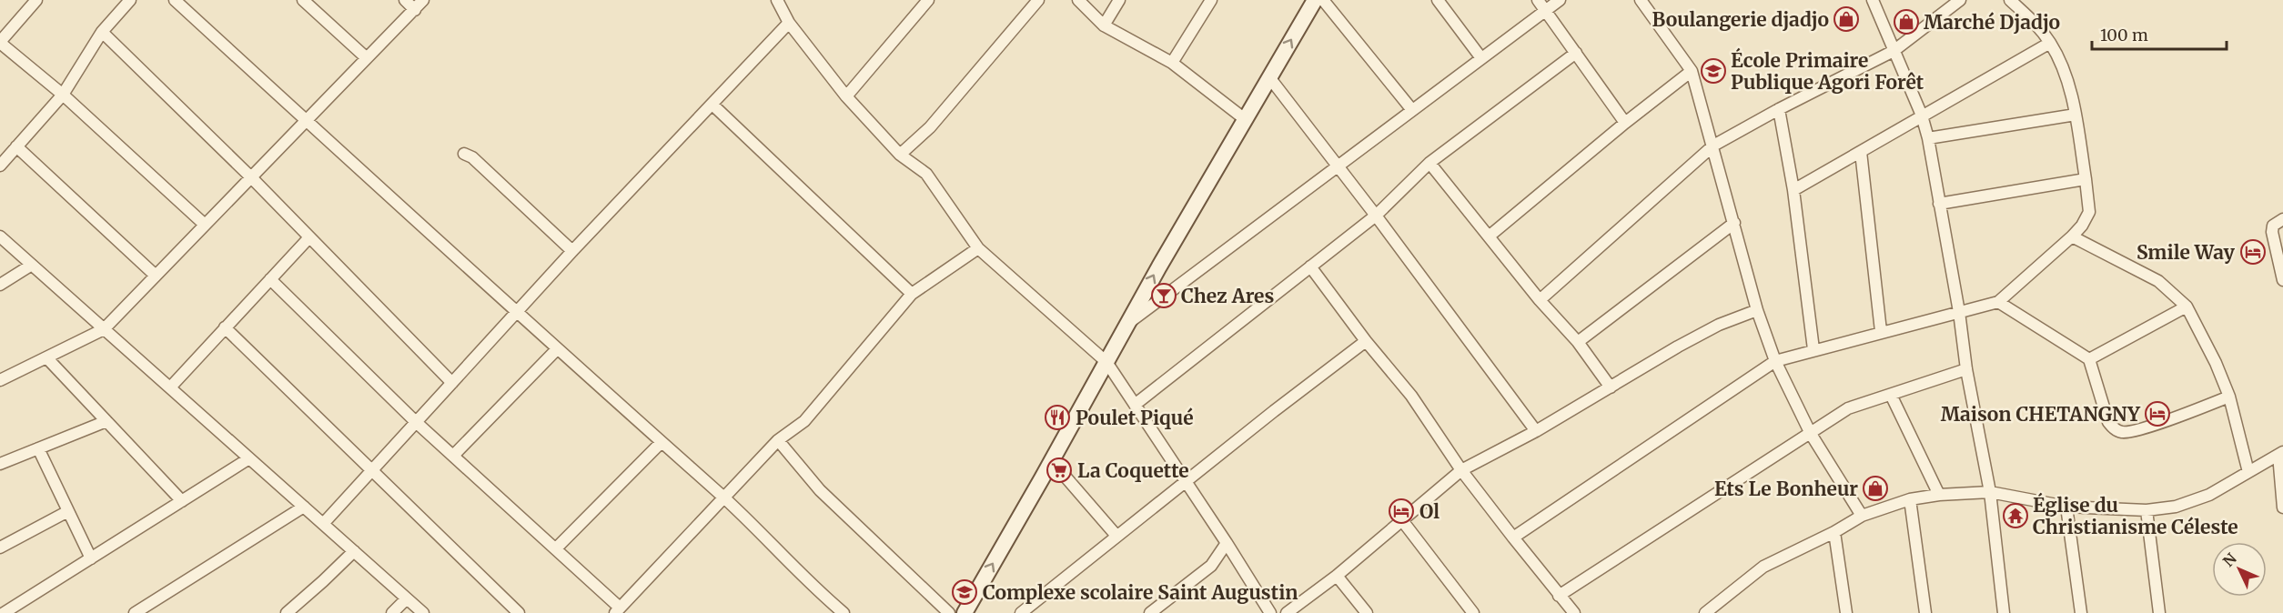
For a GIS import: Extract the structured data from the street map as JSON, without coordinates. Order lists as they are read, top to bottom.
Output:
{
  "places": {
    "shop": ["Boulangerie djadjo", "Marché Djadjo", "Ets Le Bonheur"],
    "school or university": ["École Primaire Publique Agori Forêt", "Complexe scolaire Saint Augustin"],
    "hotel": ["Smile Way", "Maison CHETANGNY", "Ol"],
    "bar": ["Chez Ares"],
    "restaurant": ["Poulet Piqué"],
    "supermarket": ["La Coquette"],
    "temple": ["Église du Christianisme Céleste"]
  },
  "scale_bar": "100 m",
  "north": "top left"
}
